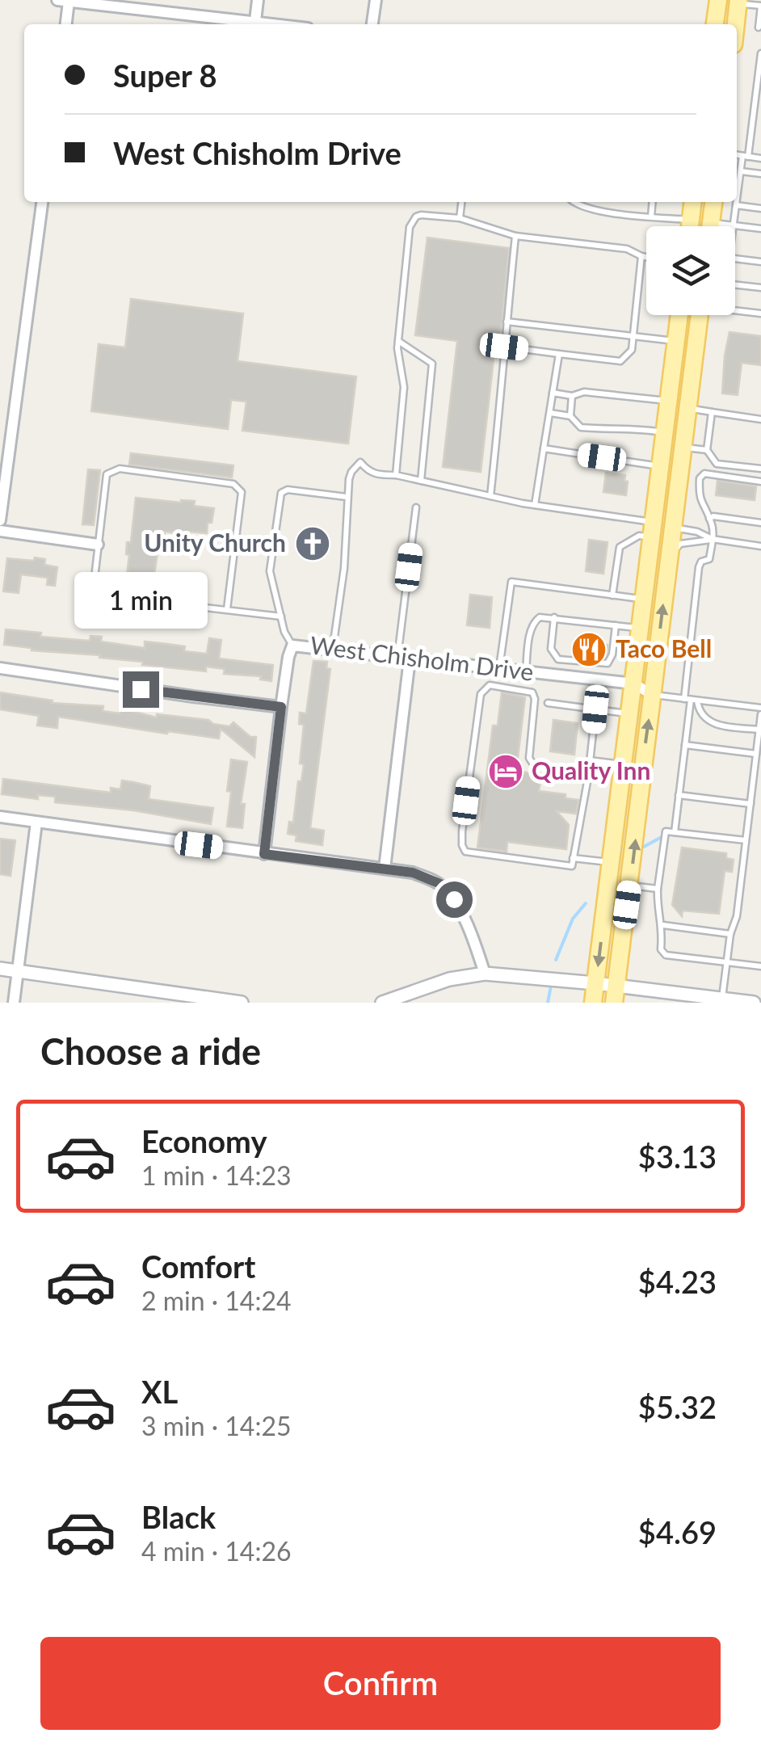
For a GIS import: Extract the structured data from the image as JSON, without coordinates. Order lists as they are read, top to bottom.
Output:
{
  "streets": {
    "street": ["West Chisholm Drive"]
  },
  "places": {
    "church": ["Unity Church"],
    "restaurant": ["Taco Bell"],
    "hotel": ["Quality Inn"]
  },
  "page": {
    "banner": ["Super 8", "West Chisholm Drive"],
    "bubble": "1 min",
    "heading": "Choose a ride",
    "list": [
      {
        "name": "Economy",
        "note": "1 min · 14:23",
        "value": "$3.13"
      },
      {
        "name": "Comfort",
        "note": "2 min · 14:24",
        "value": "$4.23"
      },
      {
        "name": "XL",
        "note": "3 min · 14:25",
        "value": "$5.32"
      },
      {
        "name": "Black",
        "note": "4 min · 14:26",
        "value": "$4.69"
      }
    ],
    "buttons": "Confirm"
  }
}
